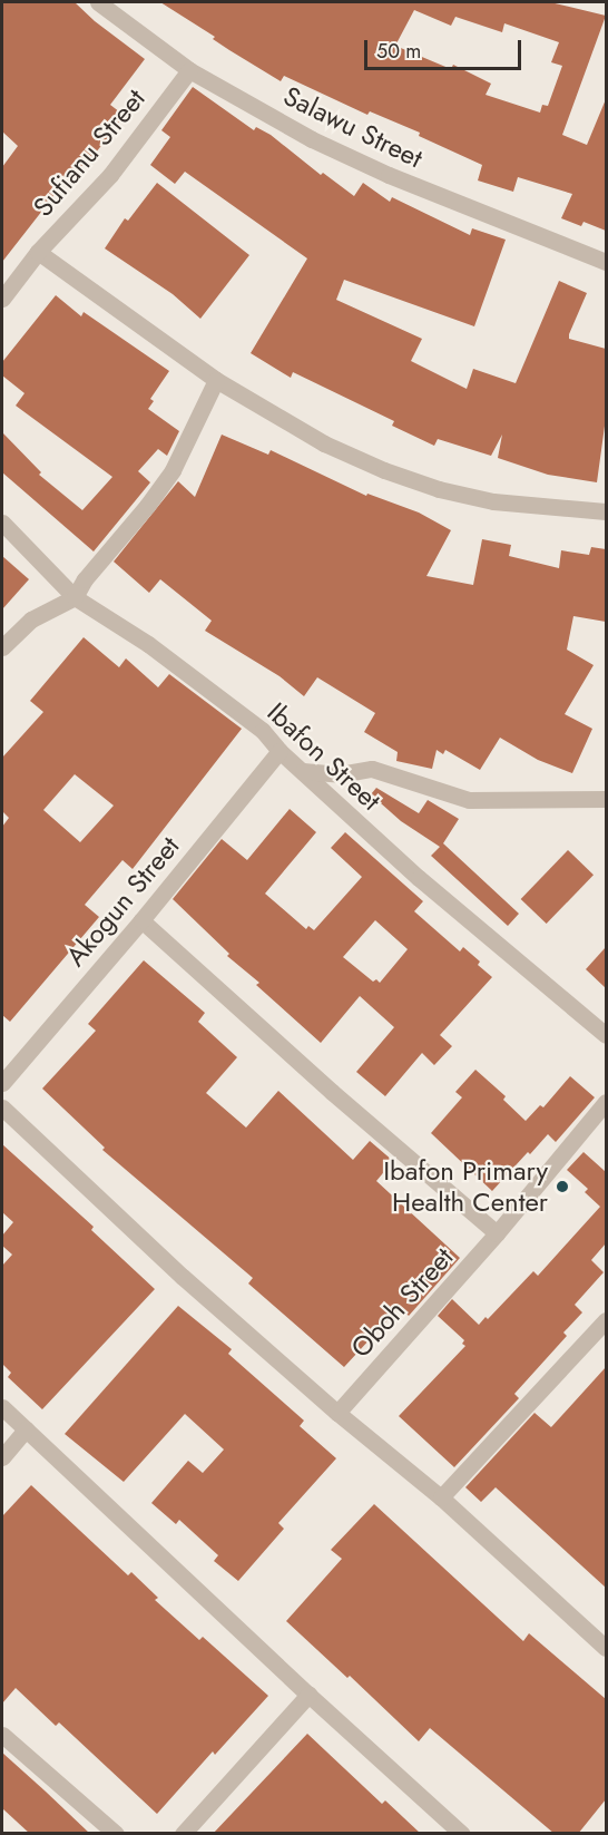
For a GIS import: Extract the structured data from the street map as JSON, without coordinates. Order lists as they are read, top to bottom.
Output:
{
  "streets": {
    "street": [
      "Salawu Street",
      "Sufianu Street",
      "Ibafon Street",
      "Akogun Street",
      "Oboh Street"
    ]
  },
  "crossings": [
    ["Salawu Street", "Sufianu Street"],
    ["Ibafon Street", "Akogun Street"]
  ],
  "places": ["Ibafon Primary Health Center"],
  "scale_bar": "50 m"
}
